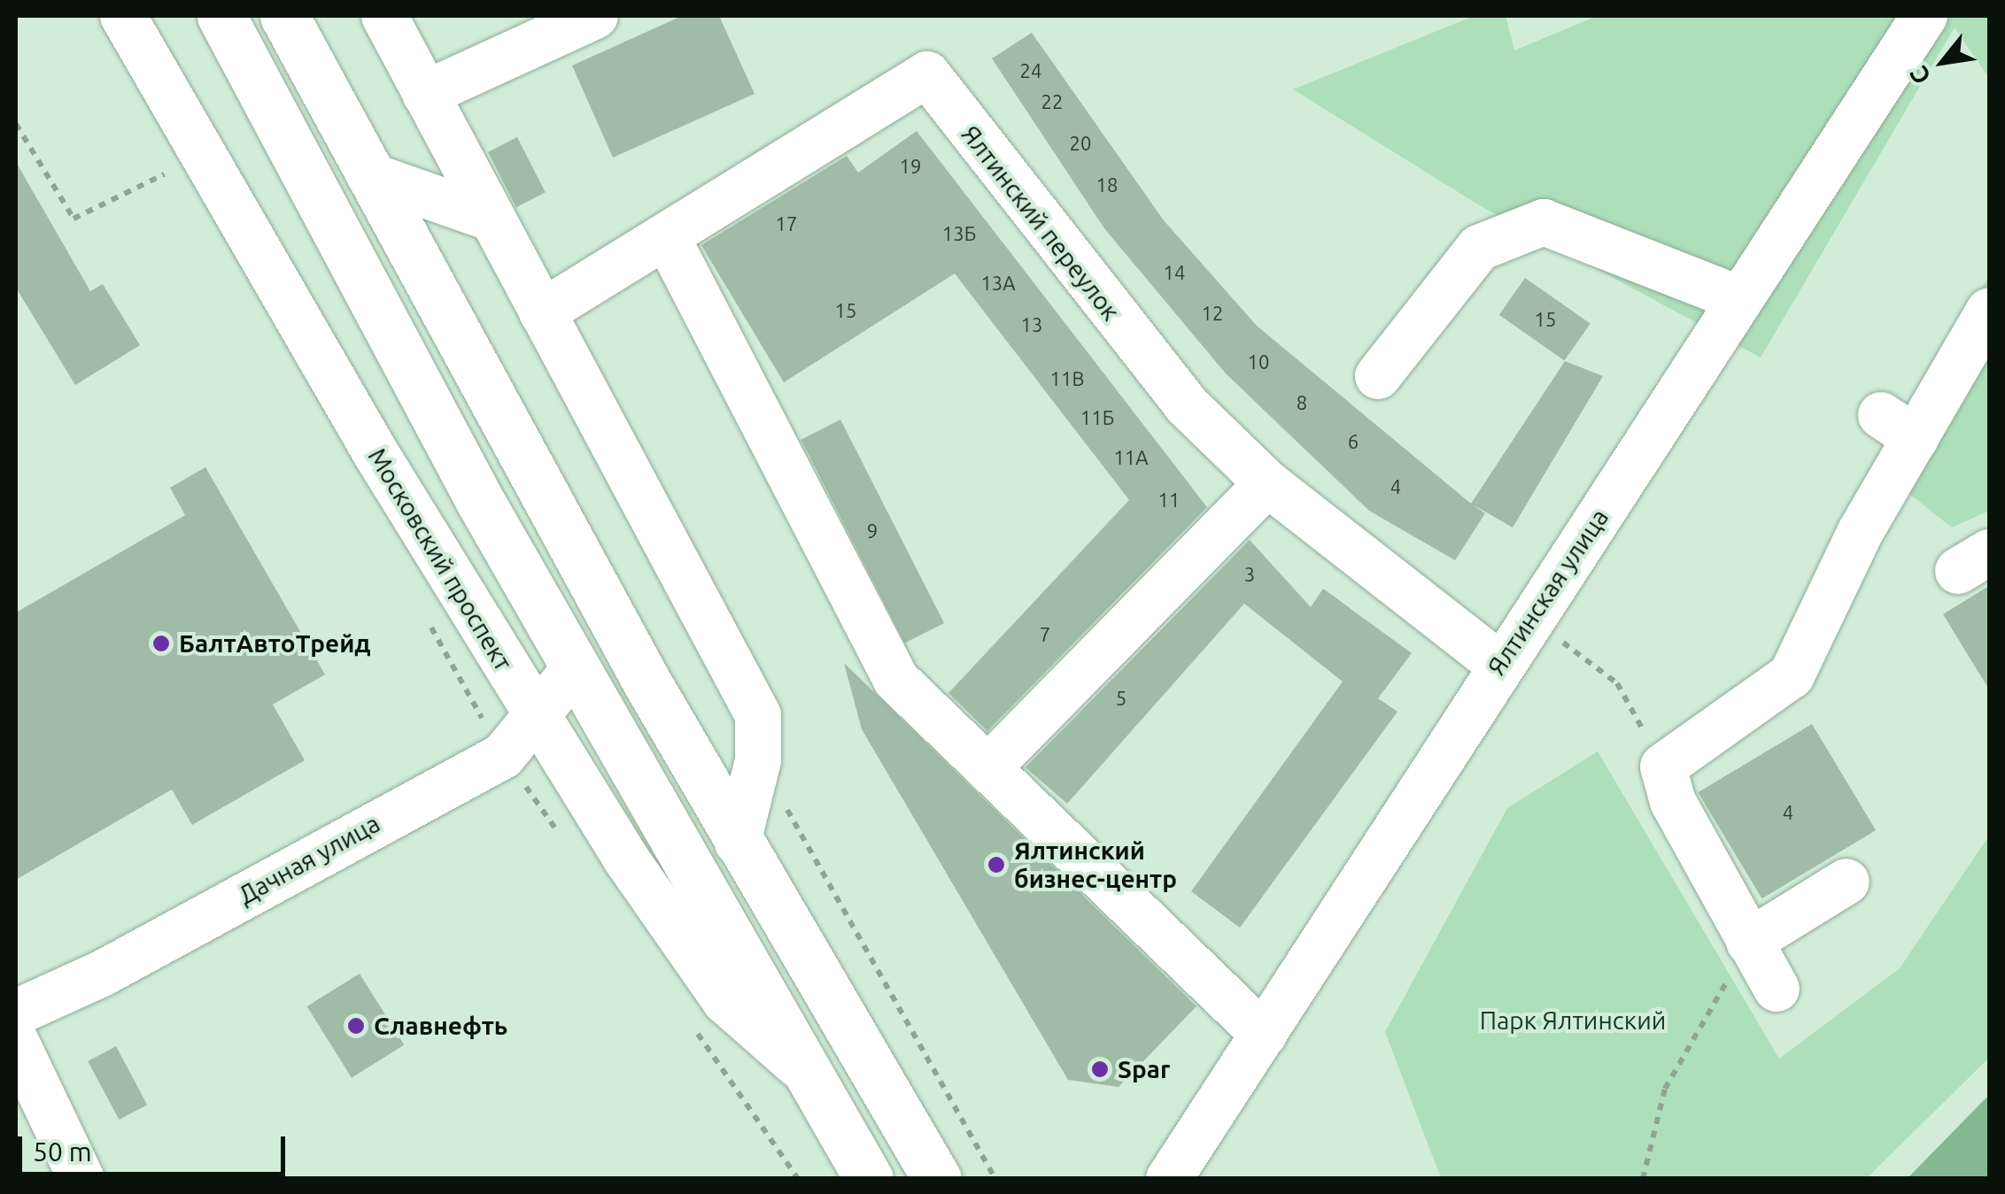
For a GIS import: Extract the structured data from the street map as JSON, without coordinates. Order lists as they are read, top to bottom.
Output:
{
  "streets": {
    "main road": ["Московский проспект"],
    "street": ["Ялтинский переулок", "Ялтинская улица", "Дачная улица"]
  },
  "crossings": [
    ["Ялтинский переулок", "Ялтинская улица"],
    ["Московский проспект", "Дачная улица"]
  ],
  "parks": ["Парк Ялтинский"],
  "places": [
    "БалтАвтоТрейд",
    "Ялтинский бизнес-центр",
    "Славнефть",
    "Spar"
  ],
  "house_numbers": [
    "24",
    "22",
    "20",
    "19",
    "18",
    "17",
    "13Б",
    "14",
    "13А",
    "15",
    "12",
    "15",
    "13",
    "10",
    "11В",
    "8",
    "11Б",
    "6",
    "11А",
    "4",
    "11",
    "9",
    "3",
    "7",
    "5",
    "4"
  ],
  "scale_bar": "50 m",
  "north": "bottom left"
}
